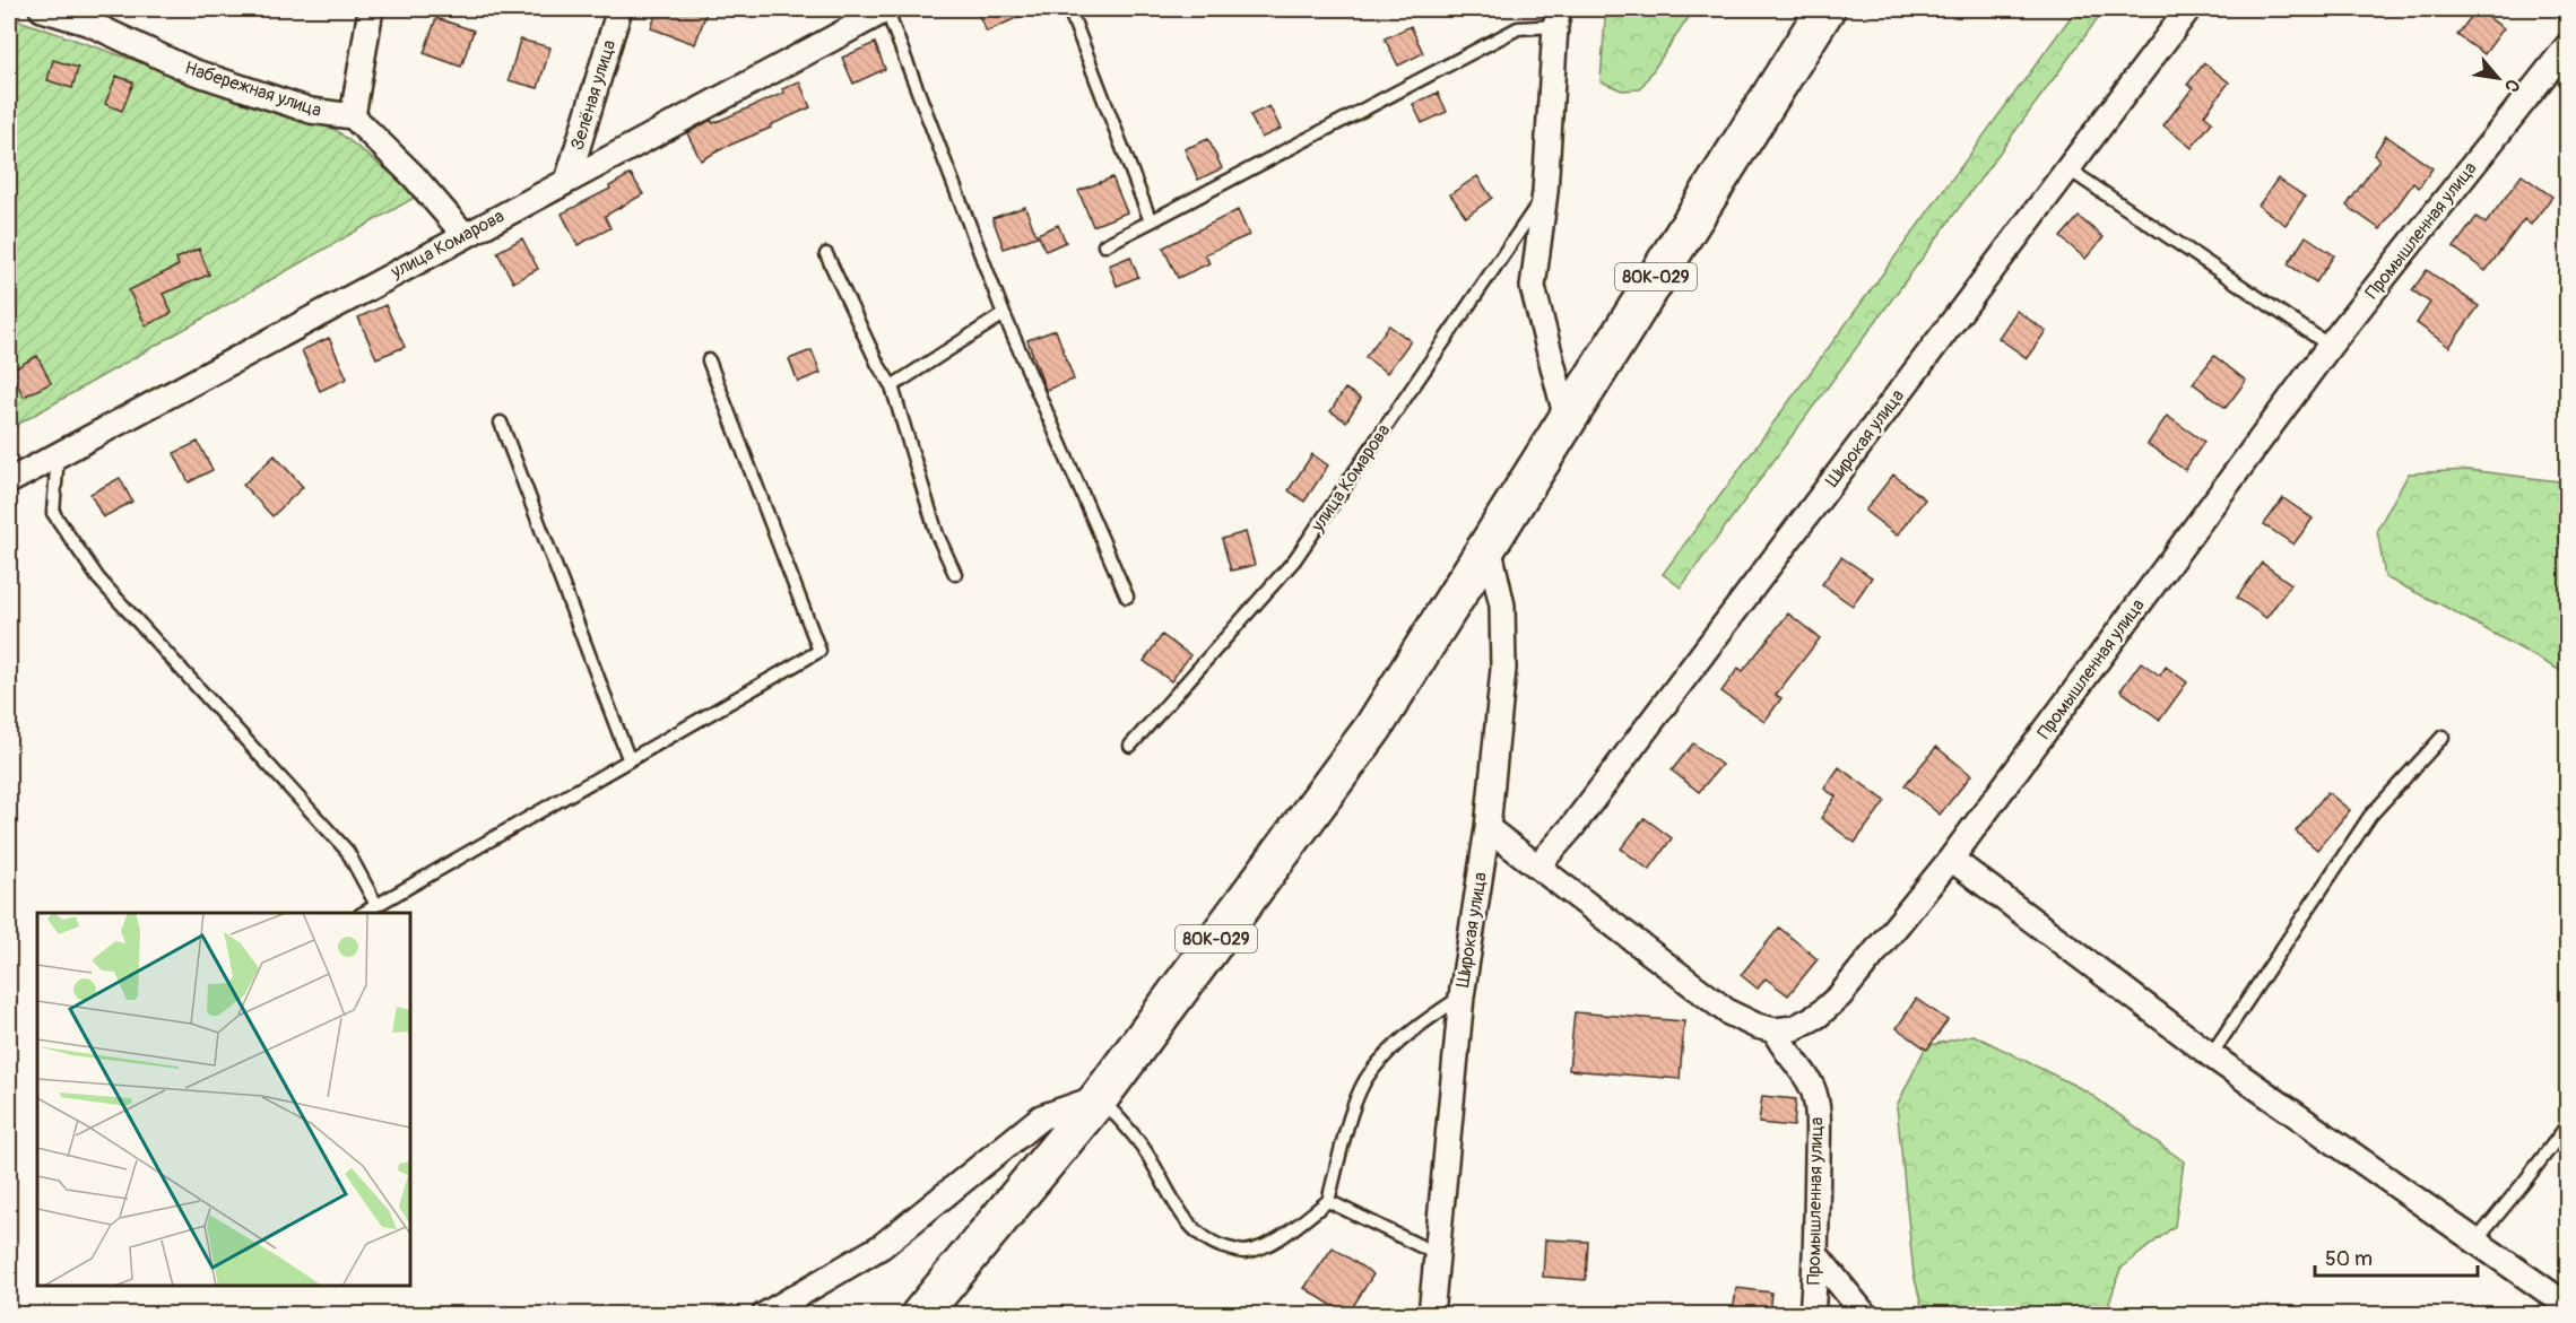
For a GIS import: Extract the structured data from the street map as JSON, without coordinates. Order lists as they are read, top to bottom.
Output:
{
  "streets": {
    "main road": ["80К-029"],
    "street": [
      "Набережная улица",
      "Зелёная улица",
      "Промышленная улица",
      "улица Комарова",
      "Широкая улица"
    ]
  },
  "crossings": [
    ["Зелёная улица", "улица Комарова"],
    ["80К-029", "Широкая улица"]
  ],
  "scale_bar": "50 m",
  "north": "bottom right"
}
